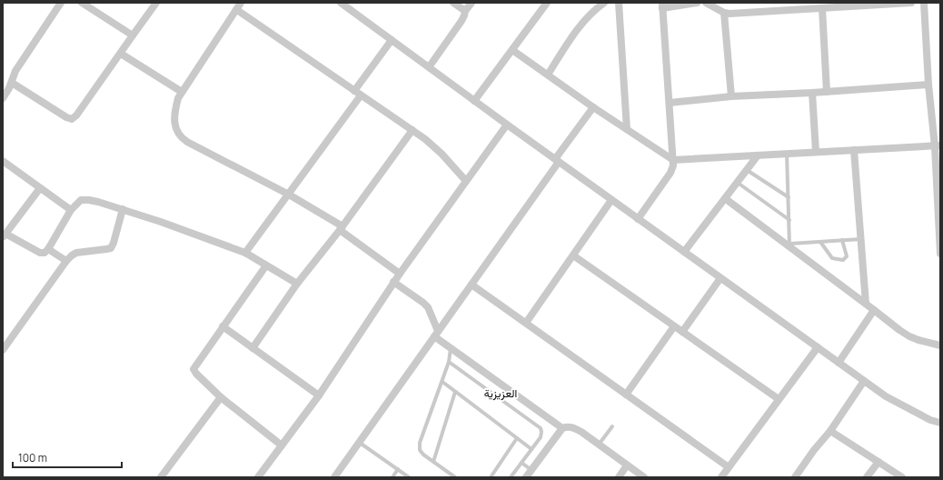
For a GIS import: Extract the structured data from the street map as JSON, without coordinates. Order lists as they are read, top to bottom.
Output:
{
  "districts": ["العزيزية"],
  "scale_bar": "100 m"
}
